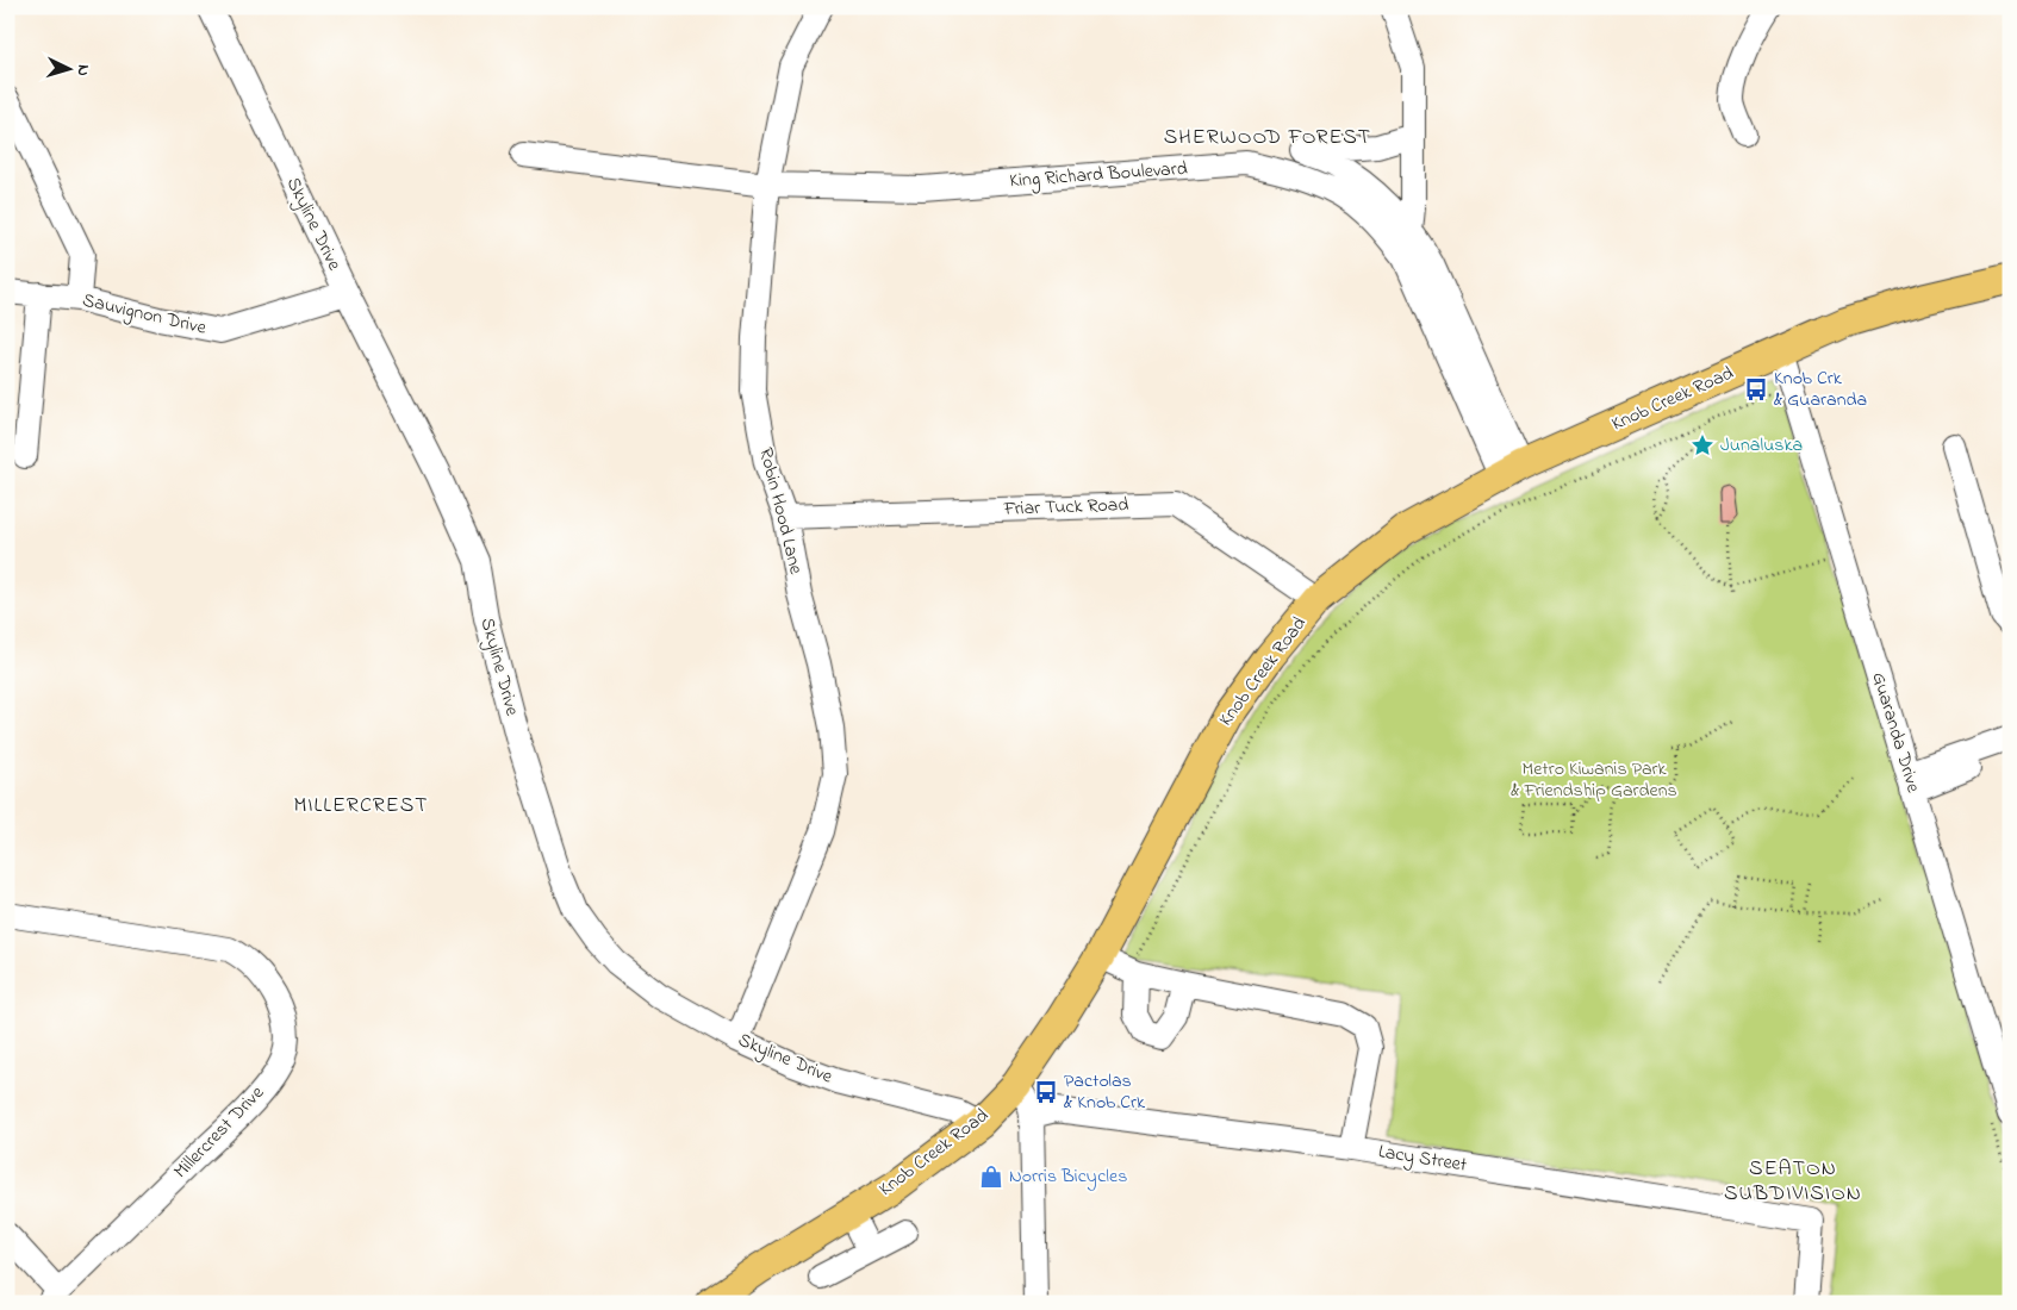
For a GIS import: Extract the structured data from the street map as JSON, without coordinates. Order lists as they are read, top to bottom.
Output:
{
  "streets": {
    "main road": ["Knob Creek Road"],
    "street": [
      "King Richard Boulevard",
      "Skyline Drive",
      "Sauvignon Drive",
      "Friar Tuck Road",
      "Robin Hood Lane",
      "Guaranda Drive",
      "Millercrest Drive",
      "Lacy Street"
    ]
  },
  "crossings": [
    ["King Richard Boulevard", "Knob Creek Road"],
    ["King Richard Boulevard", "Robin Hood Lane"],
    ["Skyline Drive", "Sauvignon Drive"],
    ["Skyline Drive", "Knob Creek Road"],
    ["Skyline Drive", "Robin Hood Lane"],
    ["Knob Creek Road", "Friar Tuck Road"],
    ["Knob Creek Road", "Guaranda Drive"],
    ["Friar Tuck Road", "Robin Hood Lane"]
  ],
  "districts": ["SHERWOOD FOREST", "MILLERCREST", "SEATON SUBDIVISION"],
  "parks": ["Metro Kiwanis Park & Friendship Gardens"],
  "places": {
    "bus stop": ["Knob Crk & Guaranda", "Pactolas & Knob Crk"],
    "place": ["Junaluska"],
    "shop": ["Norris Bicycles"]
  },
  "north": "right"
}
